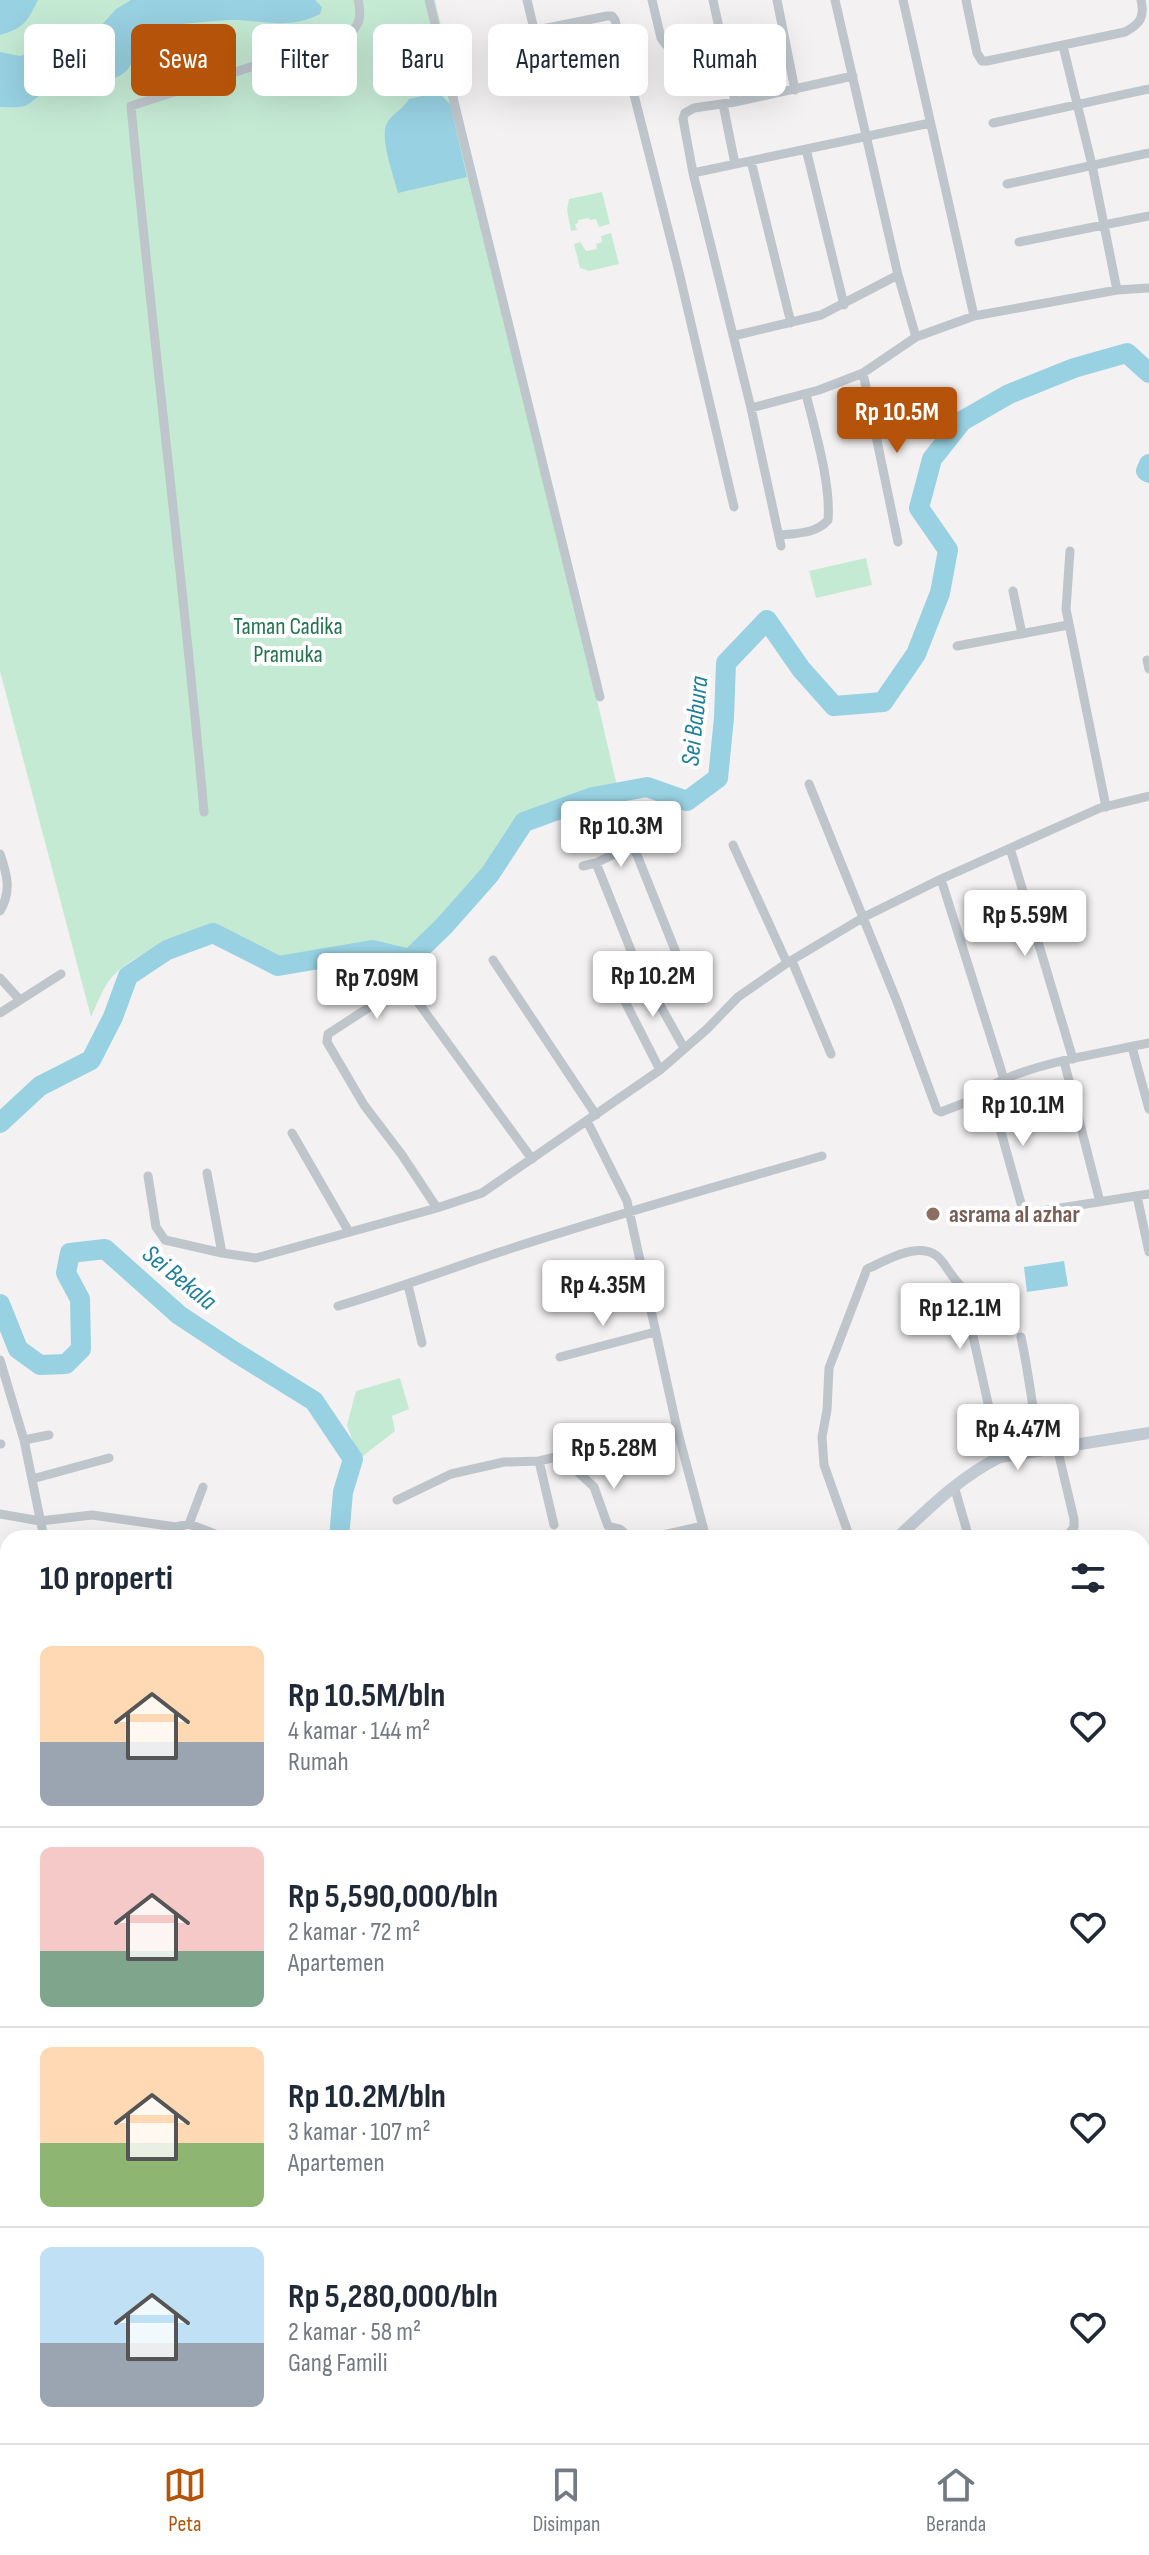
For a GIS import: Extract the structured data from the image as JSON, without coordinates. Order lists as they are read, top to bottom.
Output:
{
  "water": ["Sei Babura", "Sei Bekala"],
  "parks": ["Taman Cadika Pramuka"],
  "places": ["asrama al azhar"],
  "page": {
    "chip": [
      "Beli",
      "Sewa",
      "Filter",
      "Baru",
      "Apartemen",
      "Rumah"
    ],
    "price": [
      "Rp 10.5M",
      "Rp 10.3M",
      "Rp 5.59M",
      "Rp 10.2M",
      "Rp 7.09M",
      "Rp 10.1M",
      "Rp 4.35M",
      "Rp 12.1M",
      "Rp 4.47M",
      "Rp 5.28M"
    ],
    "heading": "10 properti",
    "list": [
      {
        "name": "Rp 10.5M/bln",
        "note": "4 kamar · 144 m² · Rumah"
      },
      {
        "name": "Rp 5,590,000/bln",
        "note": "2 kamar · 72 m² · Apartemen"
      },
      {
        "name": "Rp 10.2M/bln",
        "note": "3 kamar · 107 m² · Apartemen"
      },
      {
        "name": "Rp 5,280,000/bln",
        "note": "2 kamar · 58 m² · Gang Famili"
      }
    ],
    "tabs": ["Peta", "Disimpan", "Beranda"]
  }
}
